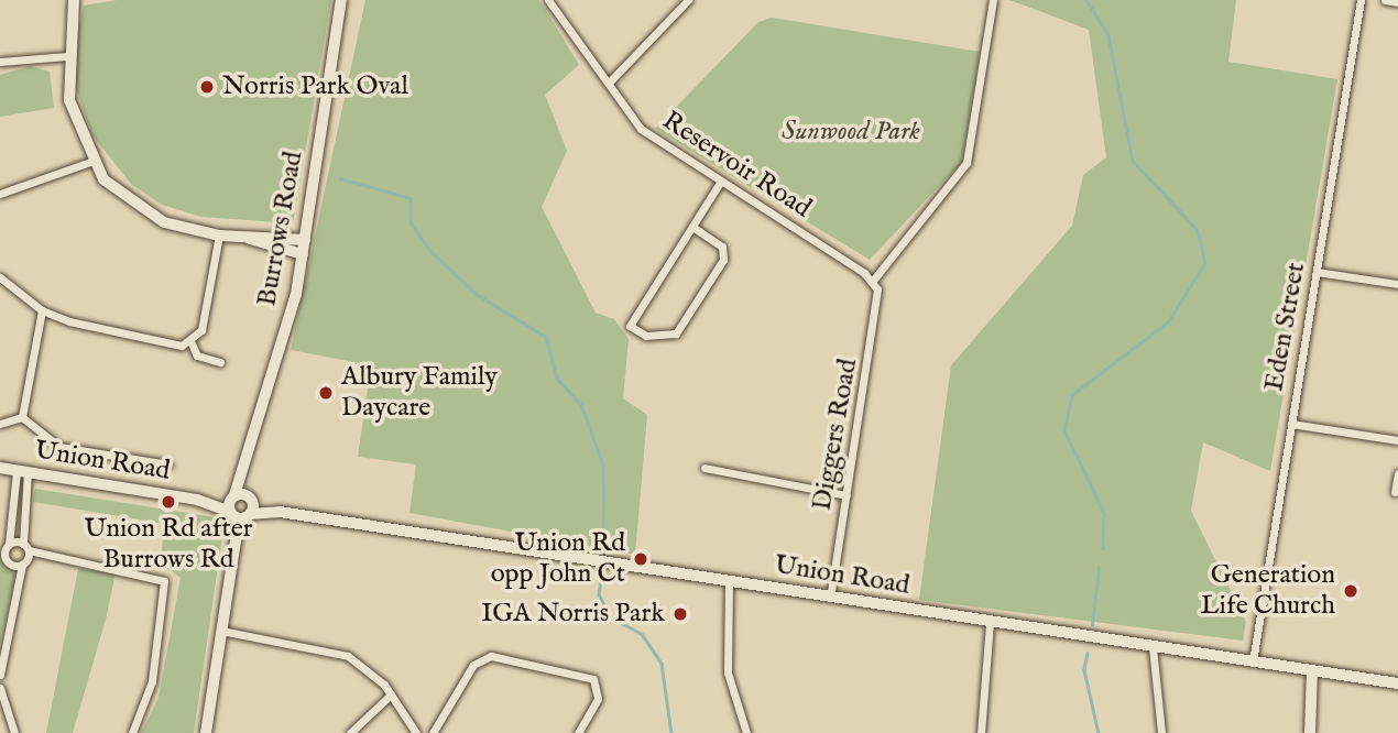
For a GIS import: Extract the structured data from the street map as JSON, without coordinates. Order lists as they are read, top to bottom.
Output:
{
  "streets": {
    "main road": ["Burrows Road", "Union Road"],
    "street": ["Reservoir Road", "Eden Street", "Diggers Road"]
  },
  "crossings": [
    ["Reservoir Road", "Diggers Road"],
    ["Burrows Road", "Union Road"],
    ["Eden Street", "Union Road"],
    ["Diggers Road", "Union Road"]
  ],
  "parks": ["Sunwood Park"],
  "places": [
    "Norris Park Oval",
    "Albury Family Daycare",
    "Union Rd after Burrows Rd",
    "Union Rd opp John Ct",
    "Generation Life Church",
    "IGA Norris Park"
  ]
}
